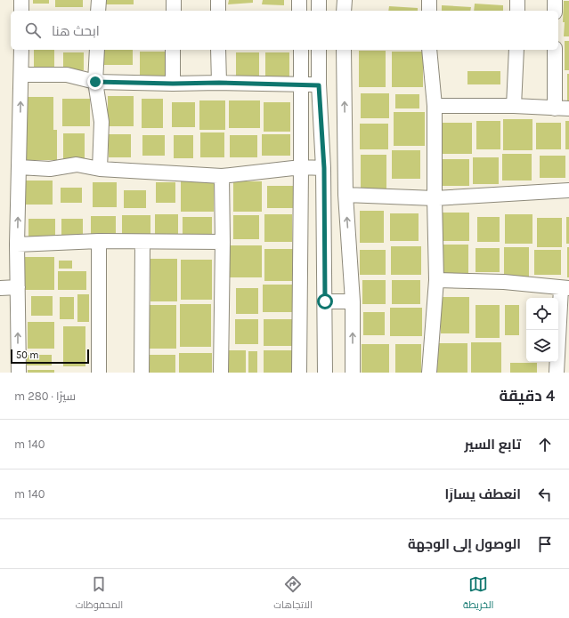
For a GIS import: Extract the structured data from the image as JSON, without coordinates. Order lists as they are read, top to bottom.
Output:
{
  "scale_bar": "50 m",
  "page": {
    "search": "ابحث هنا",
    "scale": "50 m",
    "heading": ["4 دقيقة", "سيرًا · 280 m"],
    "list": [
      ["تابع السير", "140 m"],
      ["انعطف يسارًا", "140 m"],
      "الوصول إلى الوجهة"
    ],
    "nav": ["الخريطة", "الاتجاهات", "المحفوظات"]
  }
}
